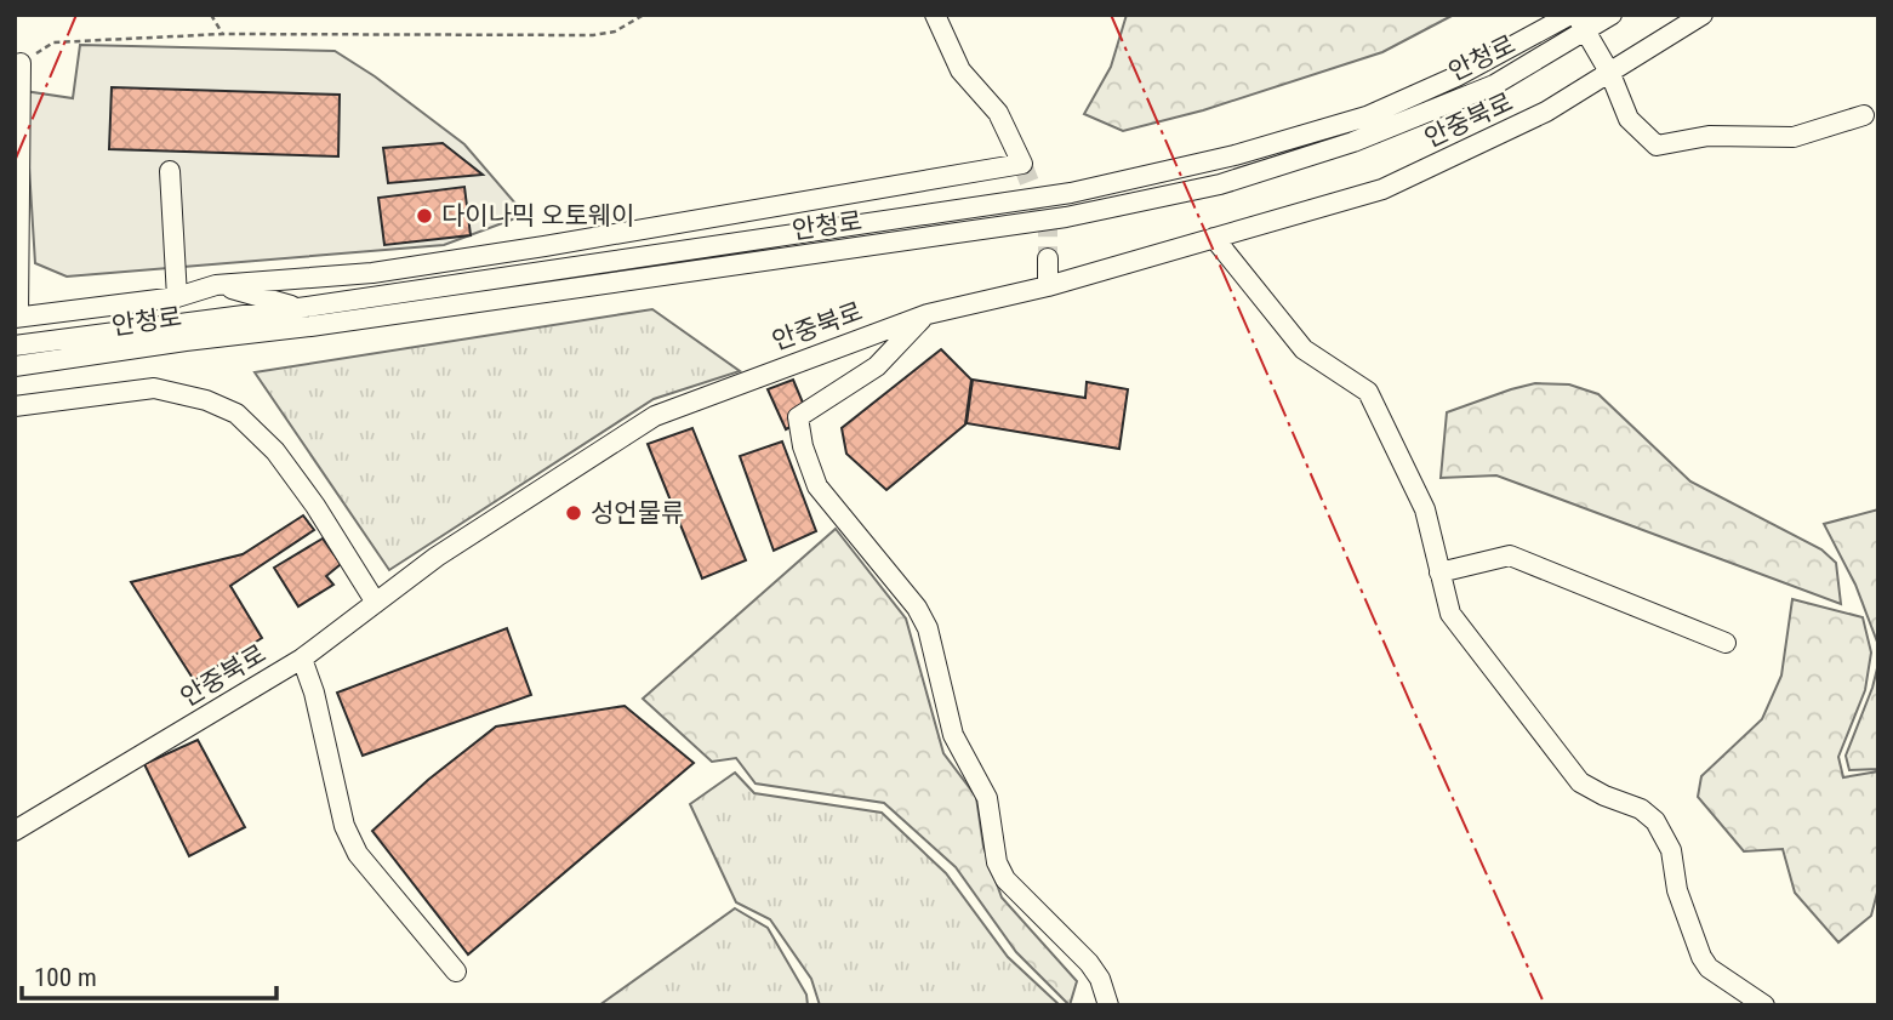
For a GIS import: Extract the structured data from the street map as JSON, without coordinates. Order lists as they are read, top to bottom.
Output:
{
  "streets": {
    "street": ["안청로", "안중북로"]
  },
  "places": ["다이나믹 오토웨이", "성언물류"],
  "scale_bar": "100 m"
}
